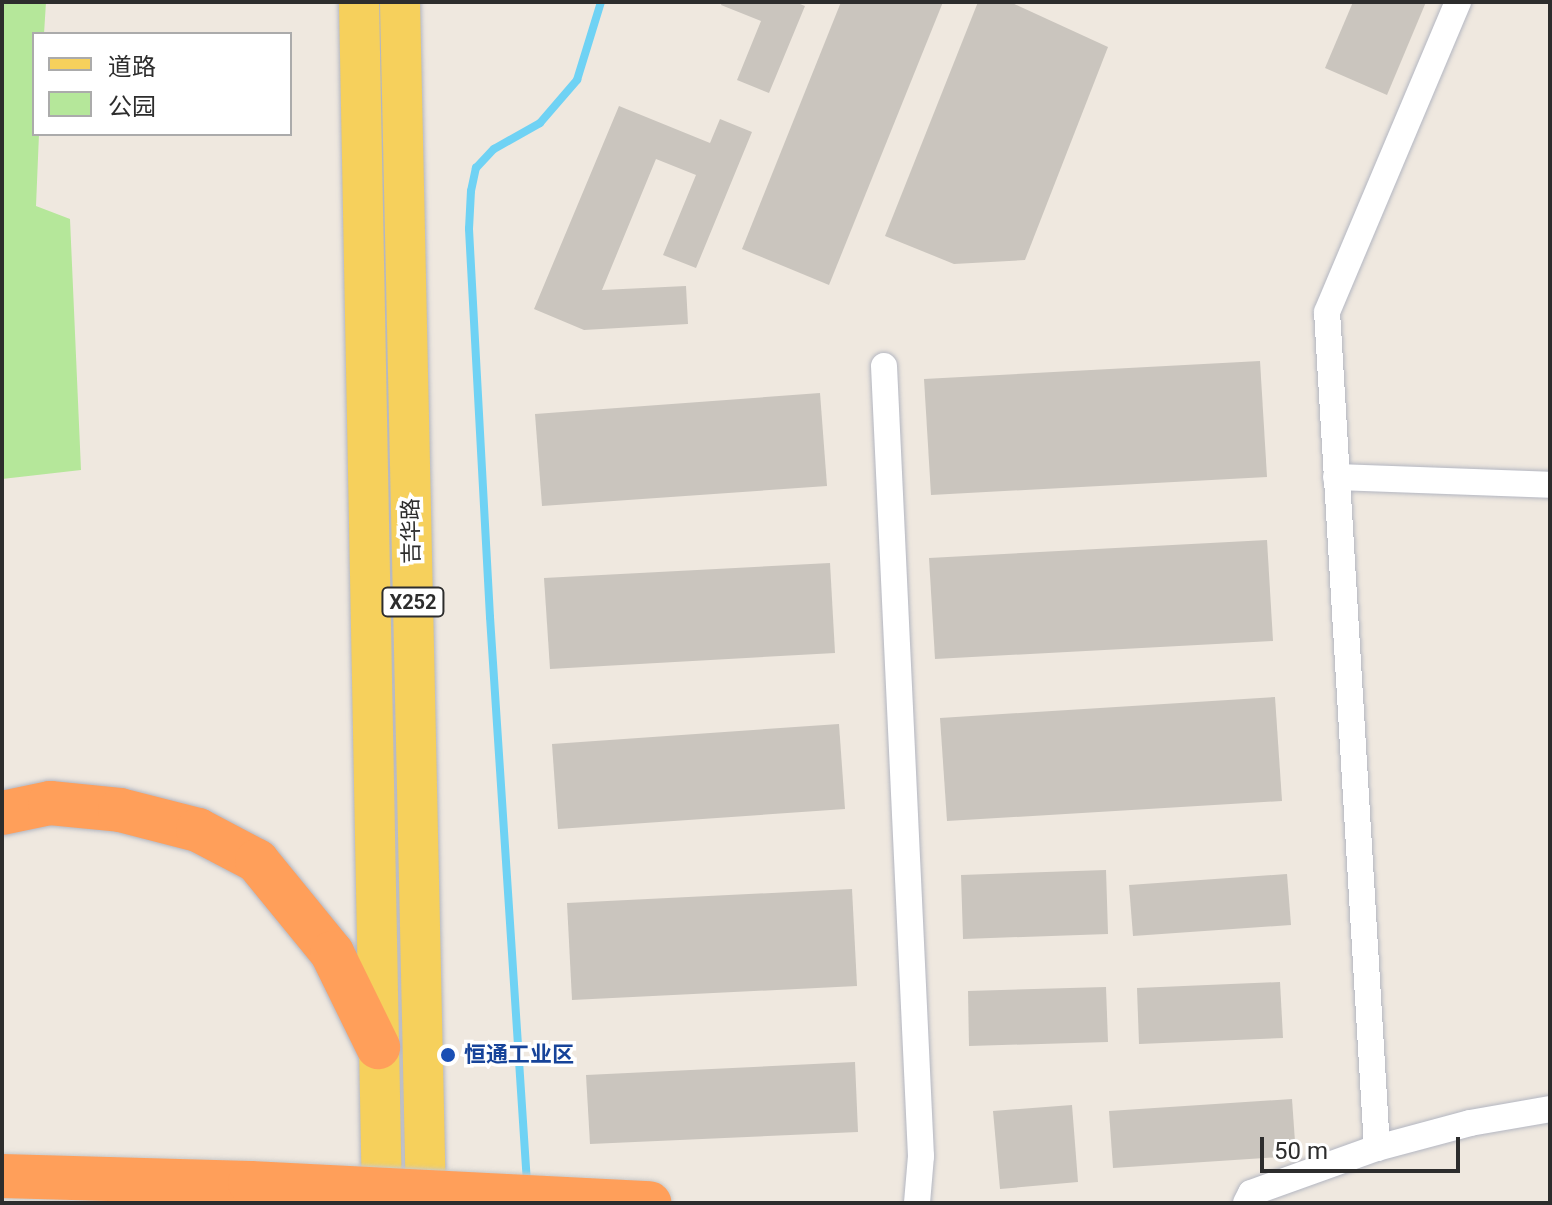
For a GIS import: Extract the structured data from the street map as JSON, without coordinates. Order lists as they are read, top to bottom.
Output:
{
  "streets": {
    "main road": ["吉华路", "X252"]
  },
  "places": ["恒通工业区"],
  "legend": ["道路", "公园"],
  "scale_bar": "50 m"
}
